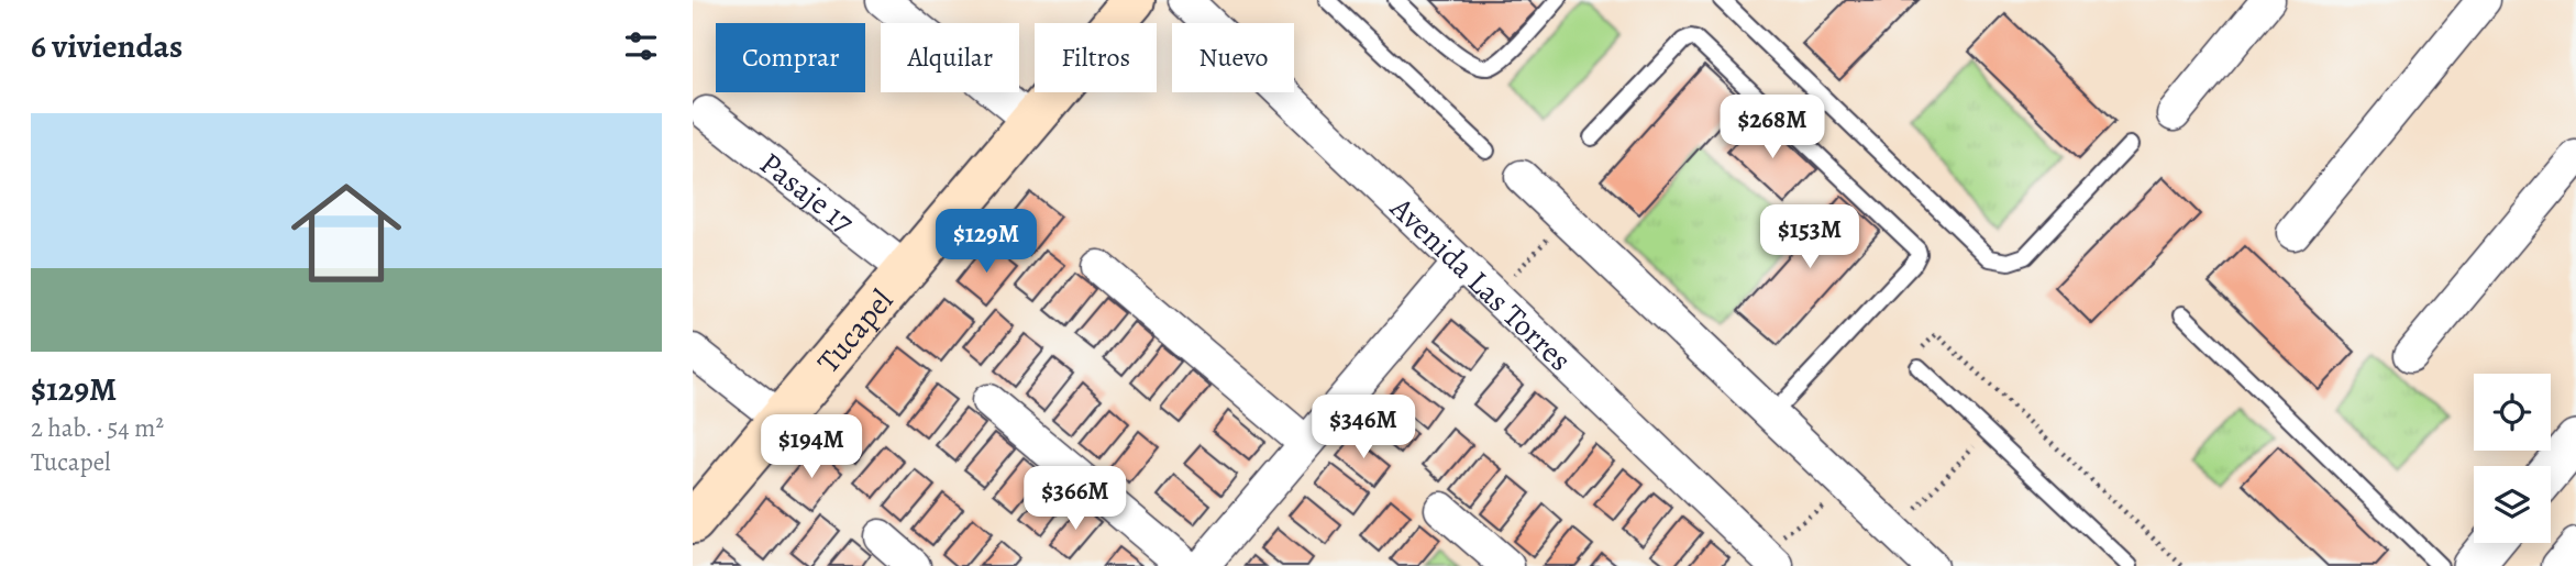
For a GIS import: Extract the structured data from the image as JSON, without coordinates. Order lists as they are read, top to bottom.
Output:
{
  "streets": {
    "main road": ["Tucapel"],
    "street": ["Pasaje 17", "Avenida Las Torres"]
  },
  "crossings": [
    ["Pasaje 17", "Tucapel"]
  ],
  "page": {
    "heading": "6 viviendas",
    "chip": [
      "Comprar",
      "Alquilar",
      "Filtros",
      "Nuevo"
    ],
    "list": [
      {
        "name": "$129M",
        "note": "2 hab. · 54 m² · Tucapel"
      }
    ],
    "price": [
      "$268M",
      "$153M",
      "$129M",
      "$346M",
      "$194M",
      "$366M"
    ]
  }
}
